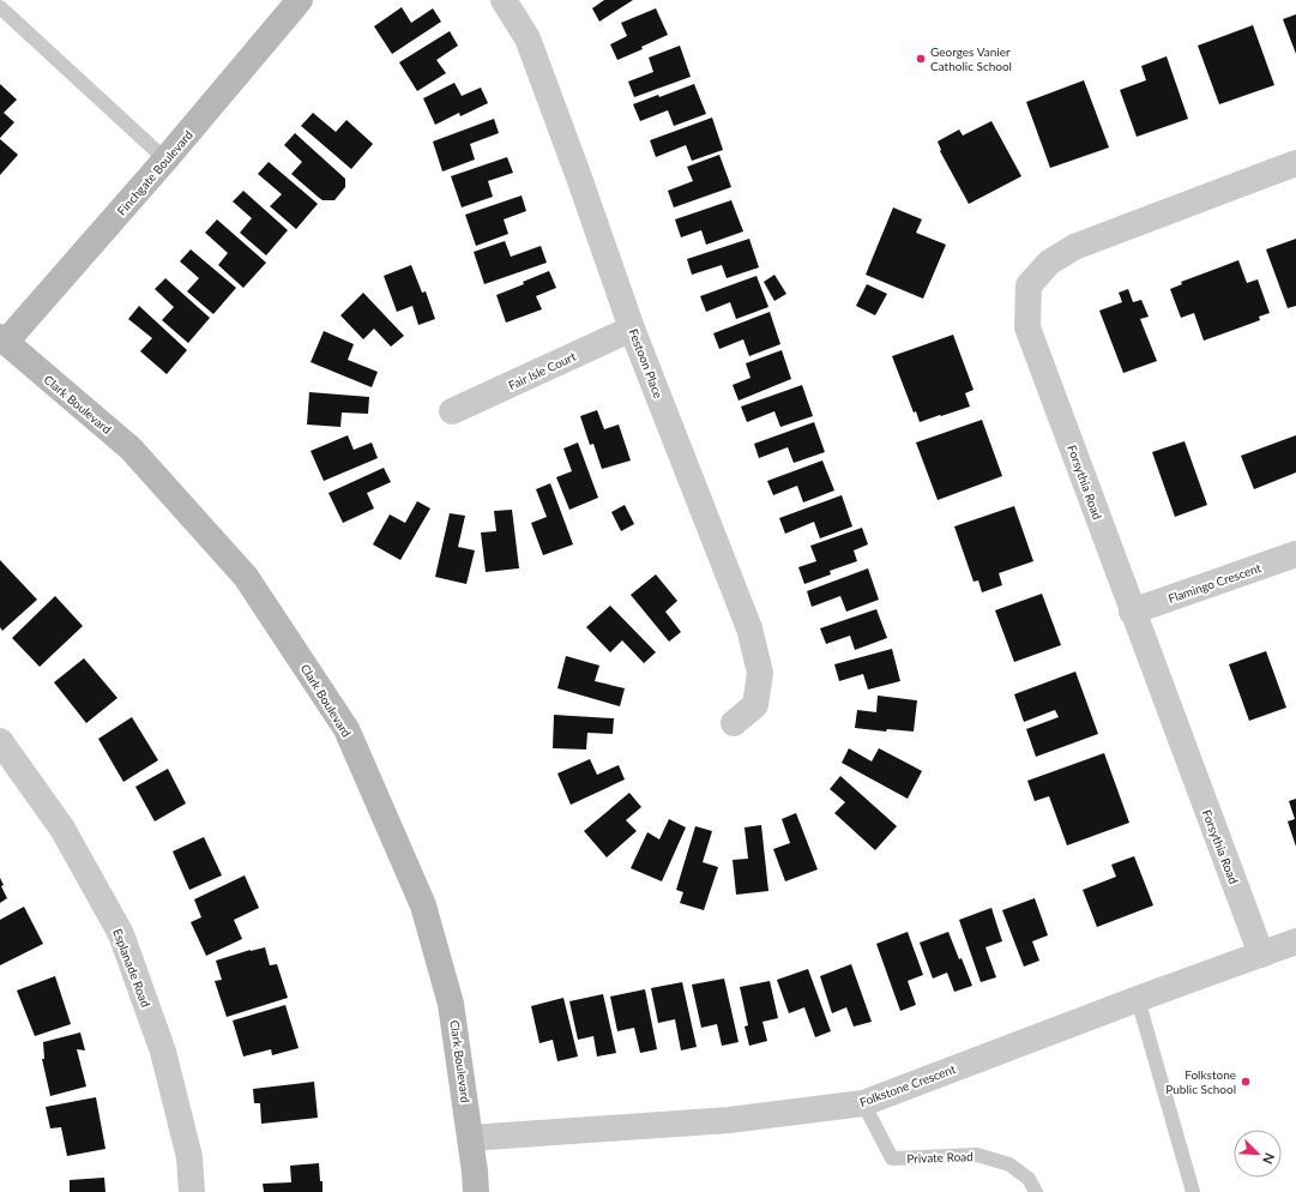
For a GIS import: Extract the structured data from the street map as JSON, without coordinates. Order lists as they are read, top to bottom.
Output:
{
  "streets": {
    "street": [
      "Finchgate Boulevard",
      "Festoon Place",
      "Fair Isle Court",
      "Clark Boulevard",
      "Forsythia Road",
      "Flamingo Crescent",
      "Esplanade Road",
      "Folkstone Crescent"
    ],
    "lane": ["Private Road"]
  },
  "crossings": [
    ["Finchgate Boulevard", "Clark Boulevard"],
    ["Festoon Place", "Fair Isle Court"],
    ["Clark Boulevard", "Folkstone Crescent"],
    ["Forsythia Road", "Flamingo Crescent"],
    ["Forsythia Road", "Folkstone Crescent"],
    ["Folkstone Crescent", "Private Road"]
  ],
  "places": ["Georges Vanier Catholic School", "Folkstone Public School"],
  "north": "bottom right"
}
